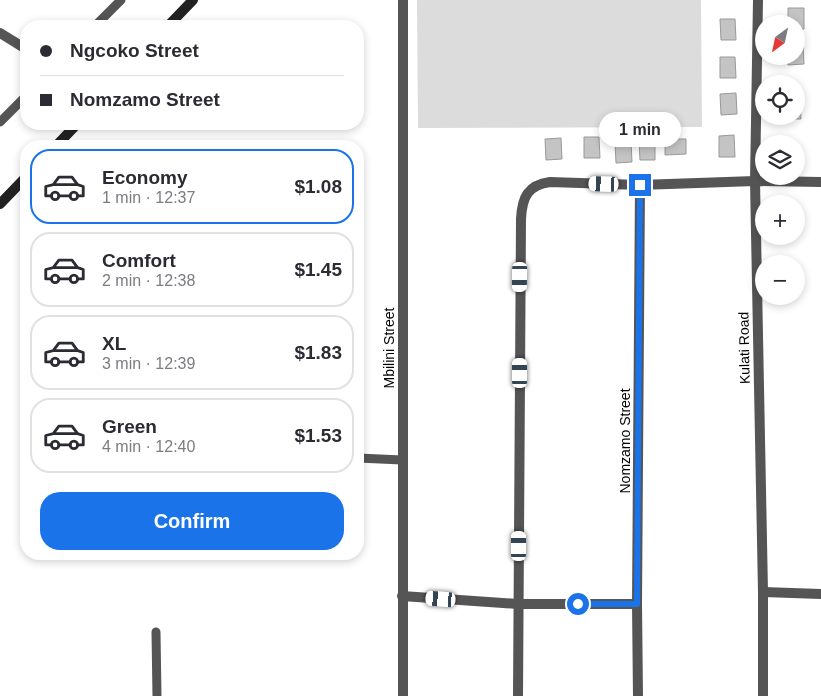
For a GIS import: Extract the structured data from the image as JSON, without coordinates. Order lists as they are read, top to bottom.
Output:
{
  "streets": {
    "street": ["Mbilini Street", "Kulati Road", "Nomzamo Street"]
  },
  "north": "bottom left",
  "page": {
    "map_buttons": ["+", "−"],
    "banner": ["Ngcoko Street", "Nomzamo Street"],
    "bubble": "1 min",
    "list": [
      {
        "name": "Economy",
        "note": "1 min · 12:37",
        "value": "$1.08"
      },
      {
        "name": "Comfort",
        "note": "2 min · 12:38",
        "value": "$1.45"
      },
      {
        "name": "XL",
        "note": "3 min · 12:39",
        "value": "$1.83"
      },
      {
        "name": "Green",
        "note": "4 min · 12:40",
        "value": "$1.53"
      }
    ],
    "buttons": "Confirm"
  }
}
